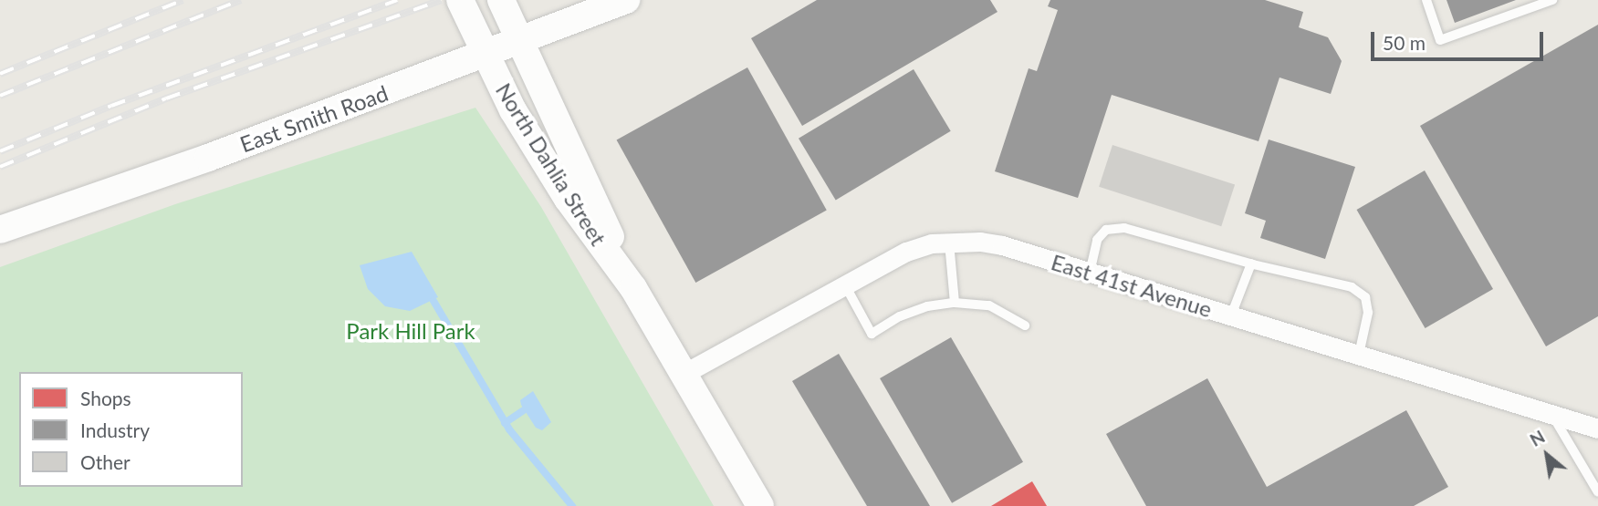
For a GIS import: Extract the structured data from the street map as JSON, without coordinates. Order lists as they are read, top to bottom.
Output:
{
  "streets": {
    "street": ["East Smith Road", "North Dahlia Street", "East 41st Avenue"]
  },
  "crossings": [
    ["East Smith Road", "North Dahlia Street"],
    ["North Dahlia Street", "East 41st Avenue"]
  ],
  "parks": ["Park Hill Park"],
  "legend": ["Shops", "Industry", "Other"],
  "scale_bar": "50 m",
  "north": "top left"
}
